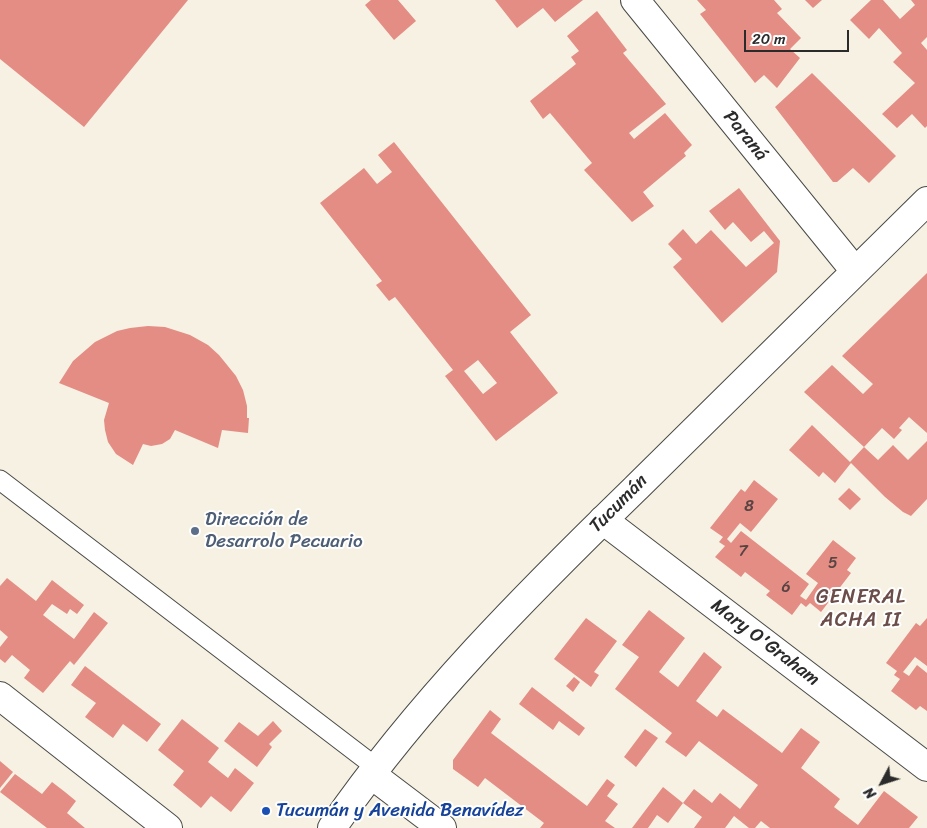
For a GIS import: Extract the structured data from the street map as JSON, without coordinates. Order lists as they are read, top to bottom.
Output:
{
  "streets": {
    "street": ["Paraná", "Tucumán", "Mary O'Graham"]
  },
  "crossings": [
    ["Paraná", "Tucumán"],
    ["Tucumán", "Mary O'Graham"]
  ],
  "districts": ["GENERAL ACHA II"],
  "places": ["Dirección de Desarrolo Pecuario", "Tucumán y Avenida Benavídez"],
  "house_numbers": [
    "8",
    "7",
    "5",
    "6"
  ],
  "scale_bar": "20 m",
  "north": "bottom left"
}
